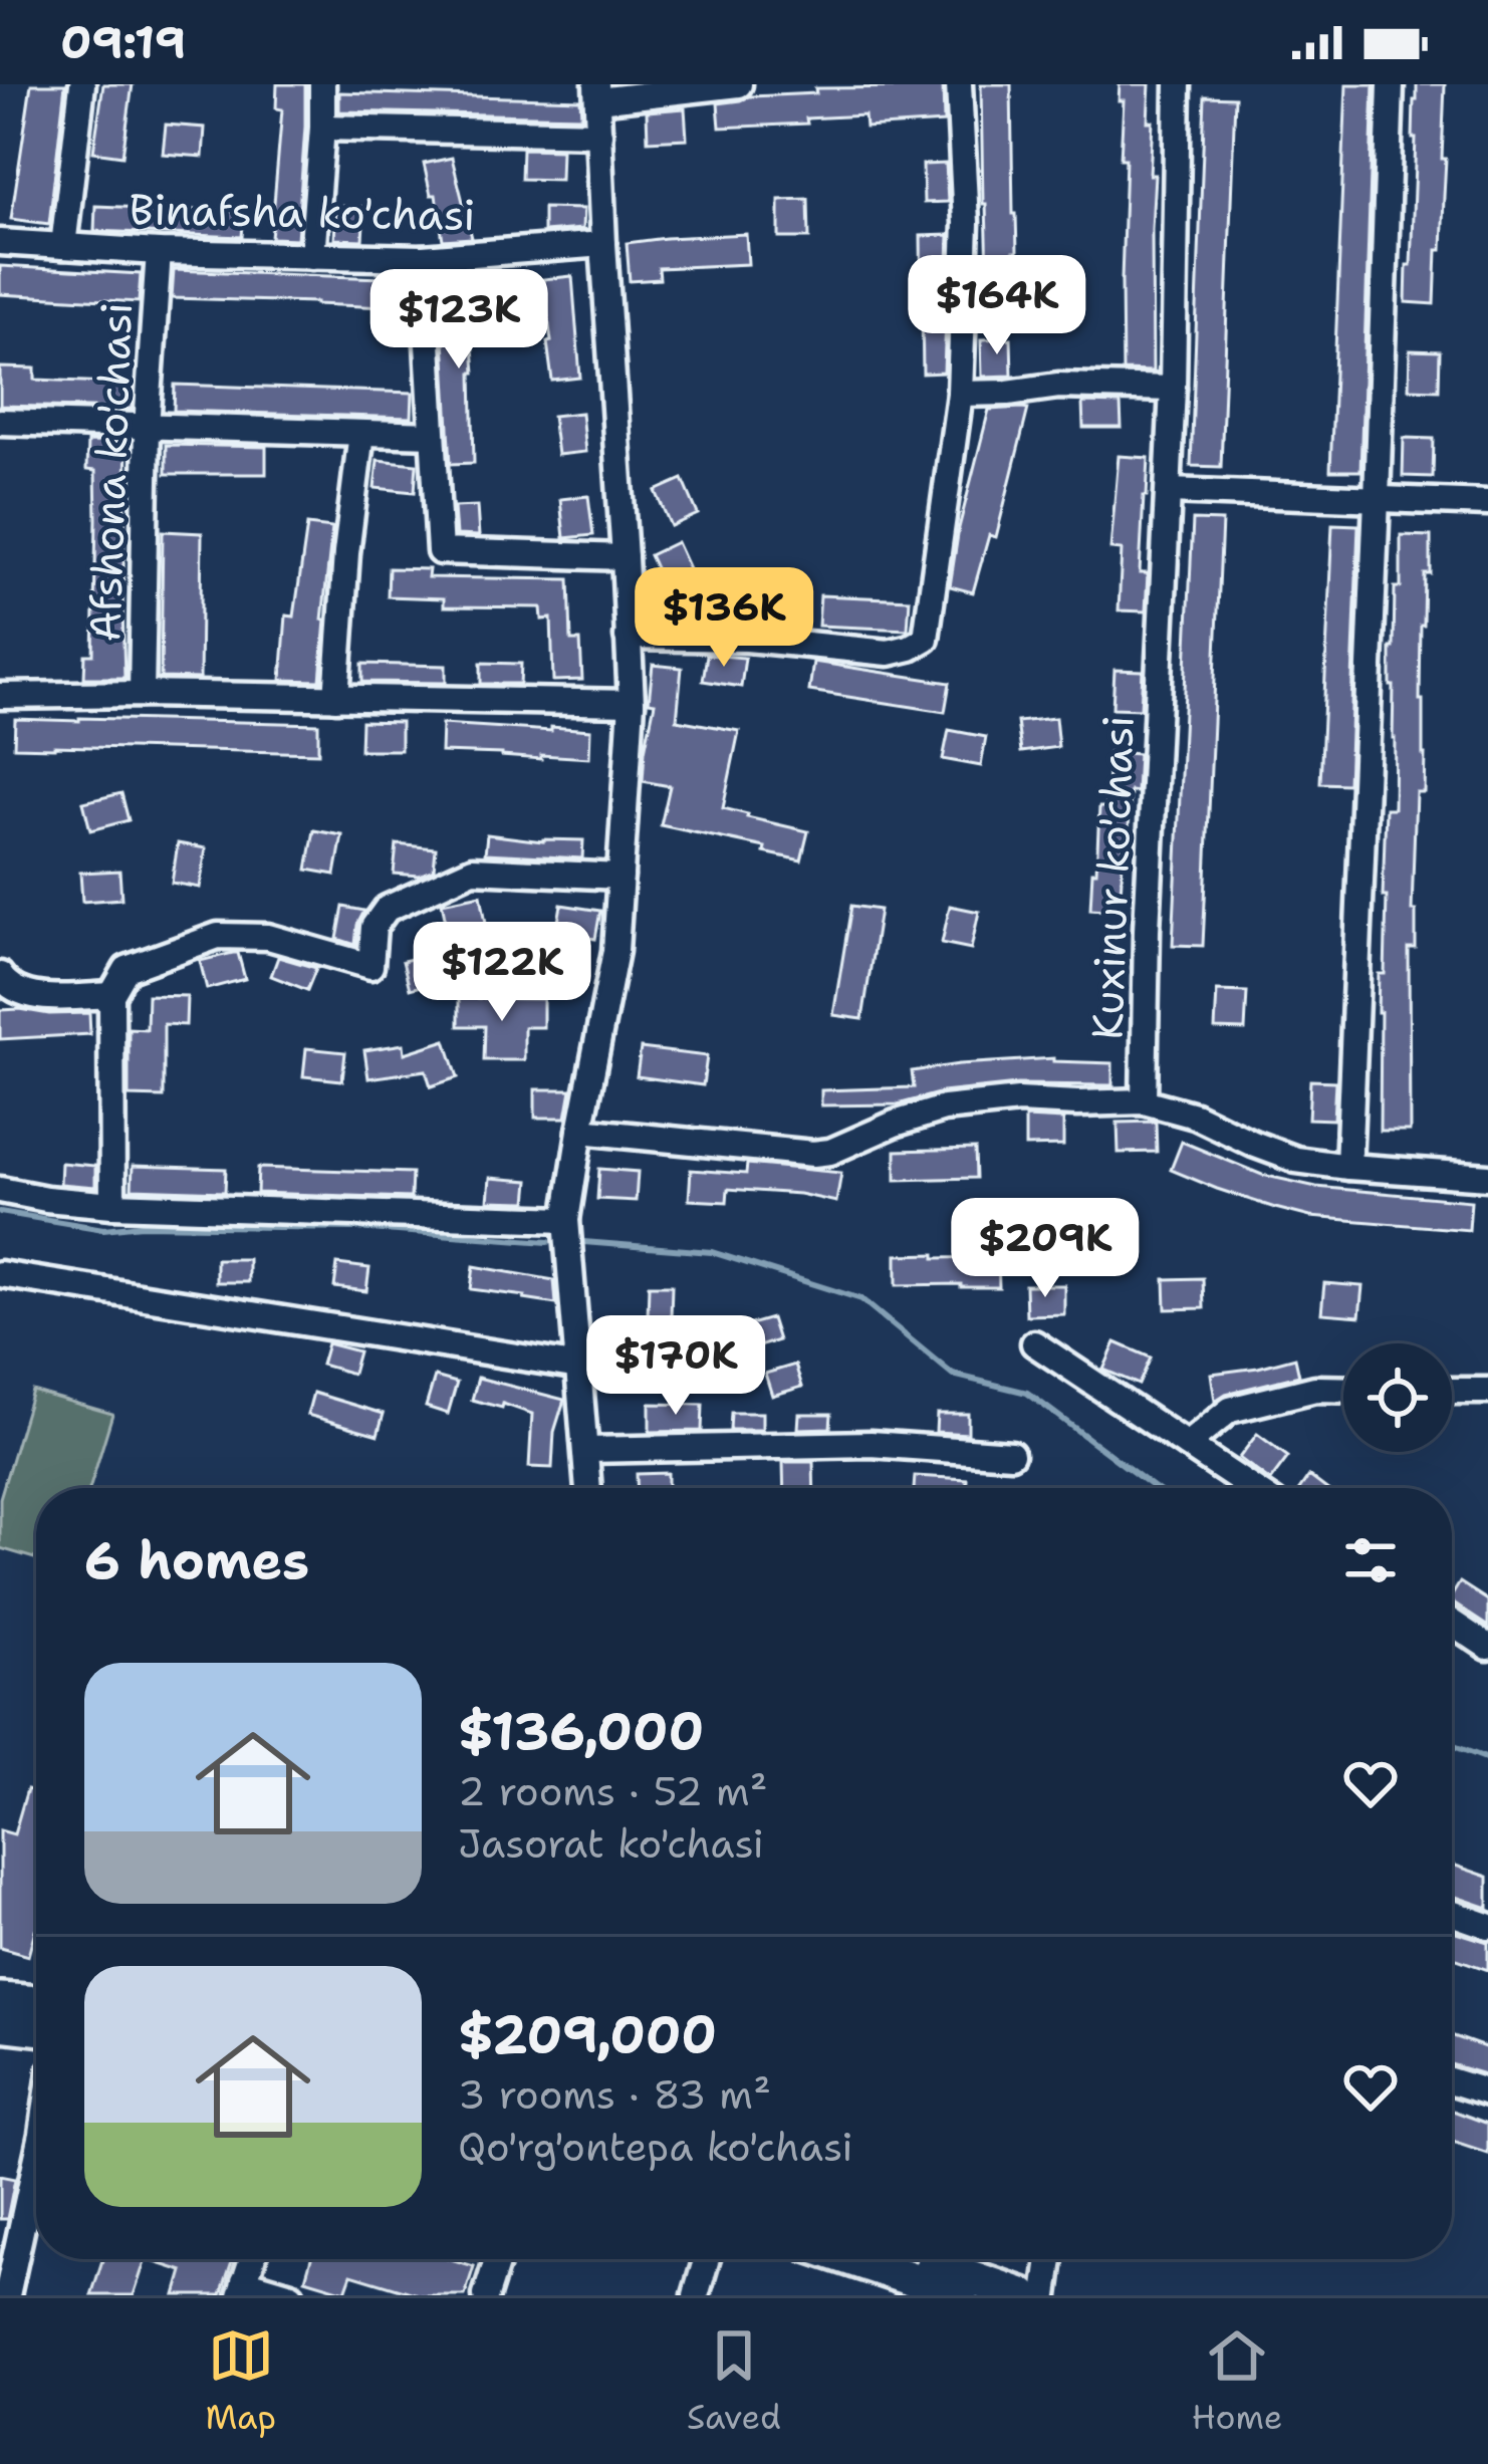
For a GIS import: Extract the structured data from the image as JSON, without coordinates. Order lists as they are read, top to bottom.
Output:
{
  "streets": {
    "street": ["Binafsha ko'chasi", "Afshona ko'chasi", "Kuxinur ko'chasi"]
  },
  "crossings": [
    ["Binafsha ko'chasi", "Afshona ko'chasi"]
  ],
  "page": {
    "status": "09:19",
    "price": [
      "$164K",
      "$123K",
      "$136K",
      "$122K",
      "$209K",
      "$170K"
    ],
    "heading": "6 homes",
    "list": [
      {
        "name": "$136,000",
        "note": "2 rooms · 52 m² · Jasorat ko'chasi"
      },
      {
        "name": "$209,000",
        "note": "3 rooms · 83 m² · Qo'rg'ontepa ko'chasi"
      }
    ],
    "tabs": ["Map", "Saved", "Home"]
  }
}
